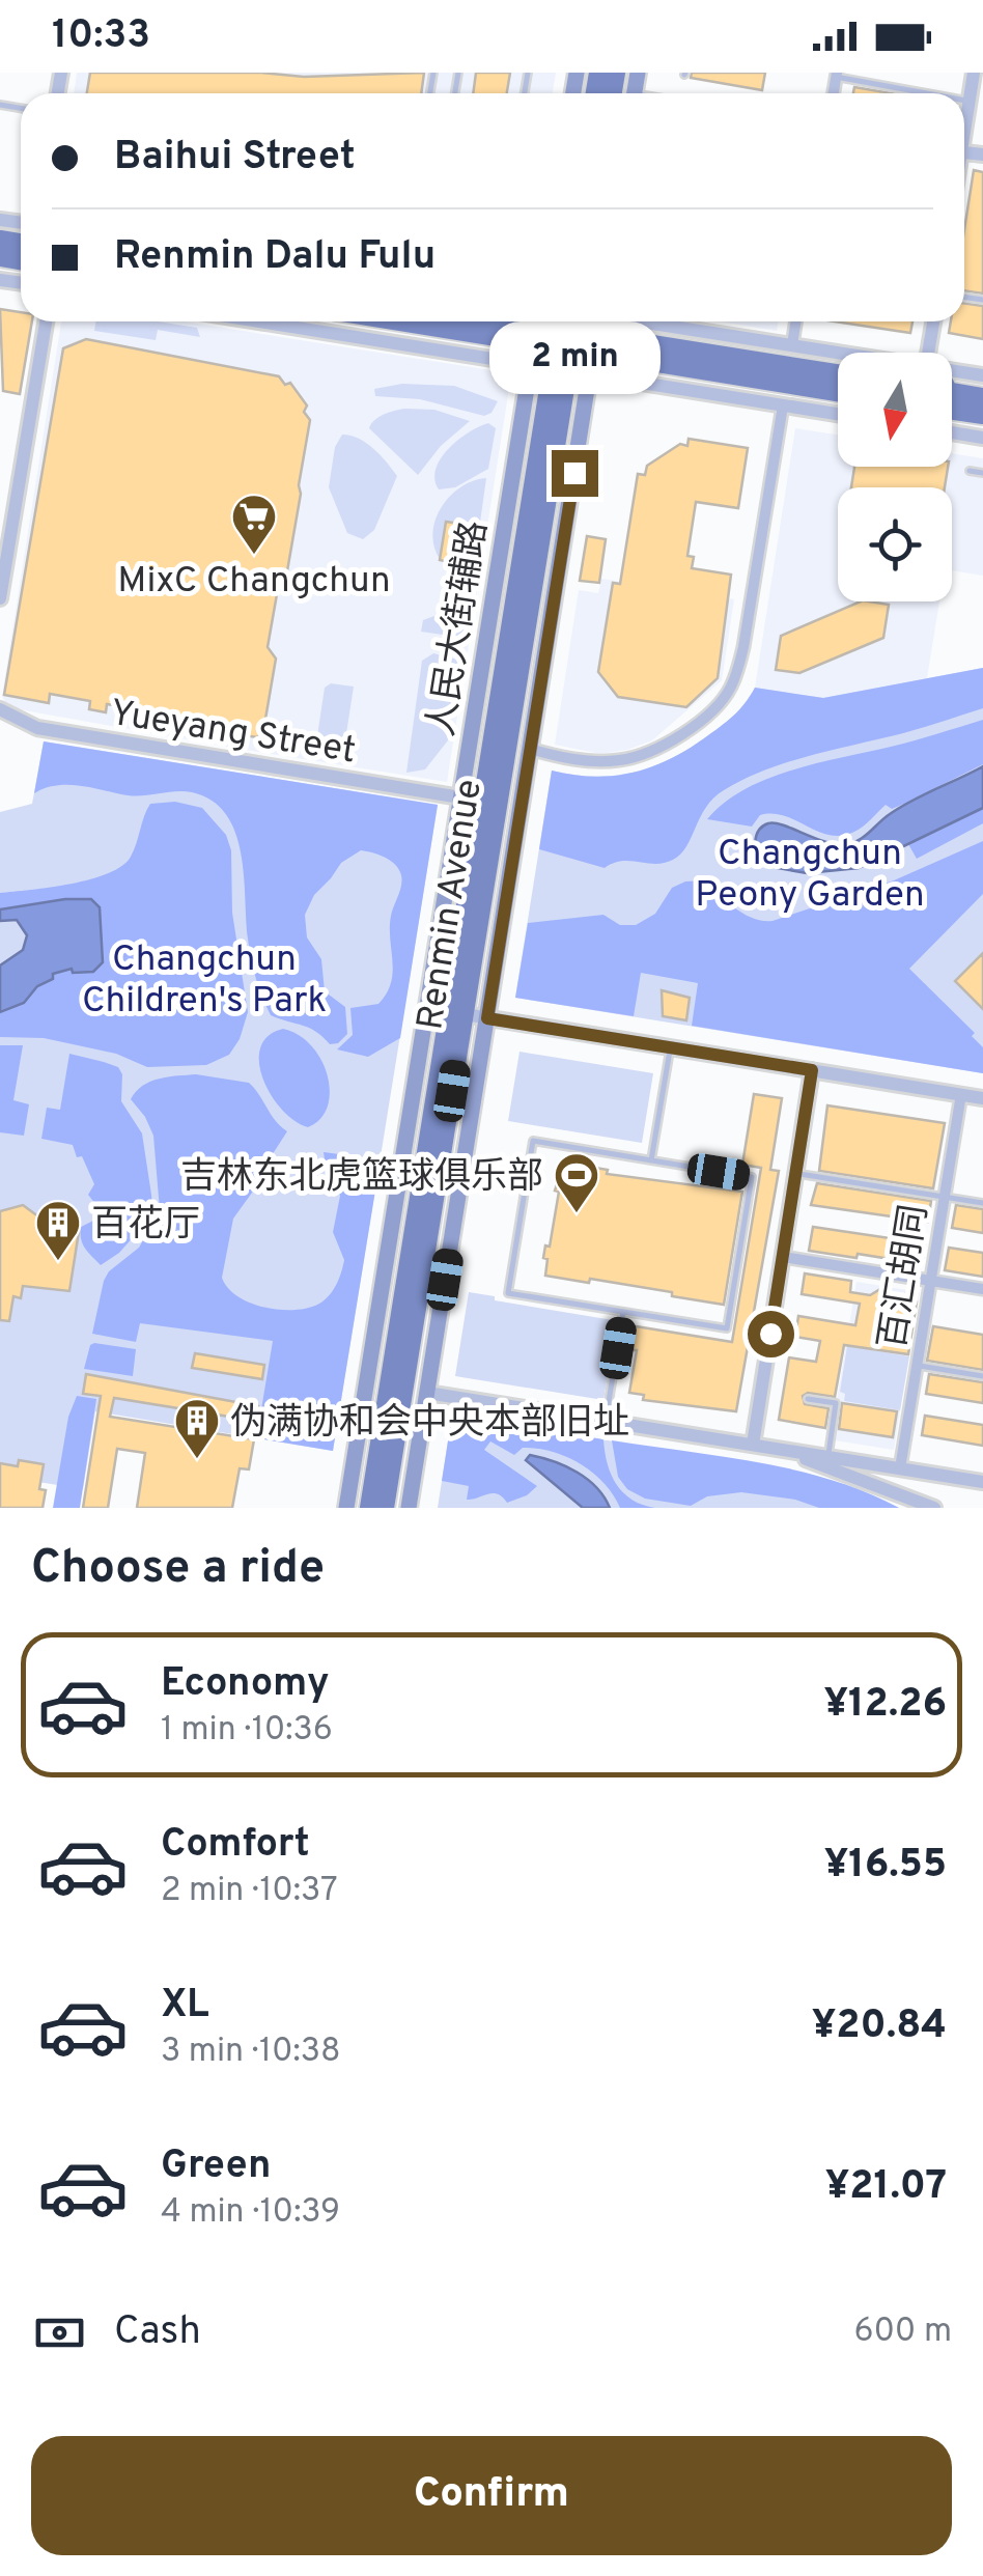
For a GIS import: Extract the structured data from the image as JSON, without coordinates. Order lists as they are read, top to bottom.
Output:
{
  "streets": {
    "main road": ["人民大街辅路", "Renmin Avenue"],
    "street": ["Yueyang Street", "百汇胡同"]
  },
  "crossings": [
    ["人民大街辅路", "Yueyang Street"]
  ],
  "parks": ["Changchun Peony Garden", "Changchun Children's Park"],
  "places": {
    "supermarket": ["MixC Changchun"],
    "sports": ["吉林东北虎篮球俱乐部"],
    "building": ["百花厅", "伪满协和会中央本部旧址"]
  },
  "north": "bottom",
  "page": {
    "status": "10:33",
    "banner": ["Baihui Street", "Renmin Dalu Fulu"],
    "bubble": "2 min",
    "heading": "Choose a ride",
    "list": [
      {
        "name": "Economy",
        "note": "1 min · 10:36",
        "value": "¥12.26"
      },
      {
        "name": "Comfort",
        "note": "2 min · 10:37",
        "value": "¥16.55"
      },
      {
        "name": "XL",
        "note": "3 min · 10:38",
        "value": "¥20.84"
      },
      {
        "name": "Green",
        "note": "4 min · 10:39",
        "value": "¥21.07"
      }
    ],
    "pay": ["Cash", "600 m"],
    "buttons": "Confirm"
  }
}
